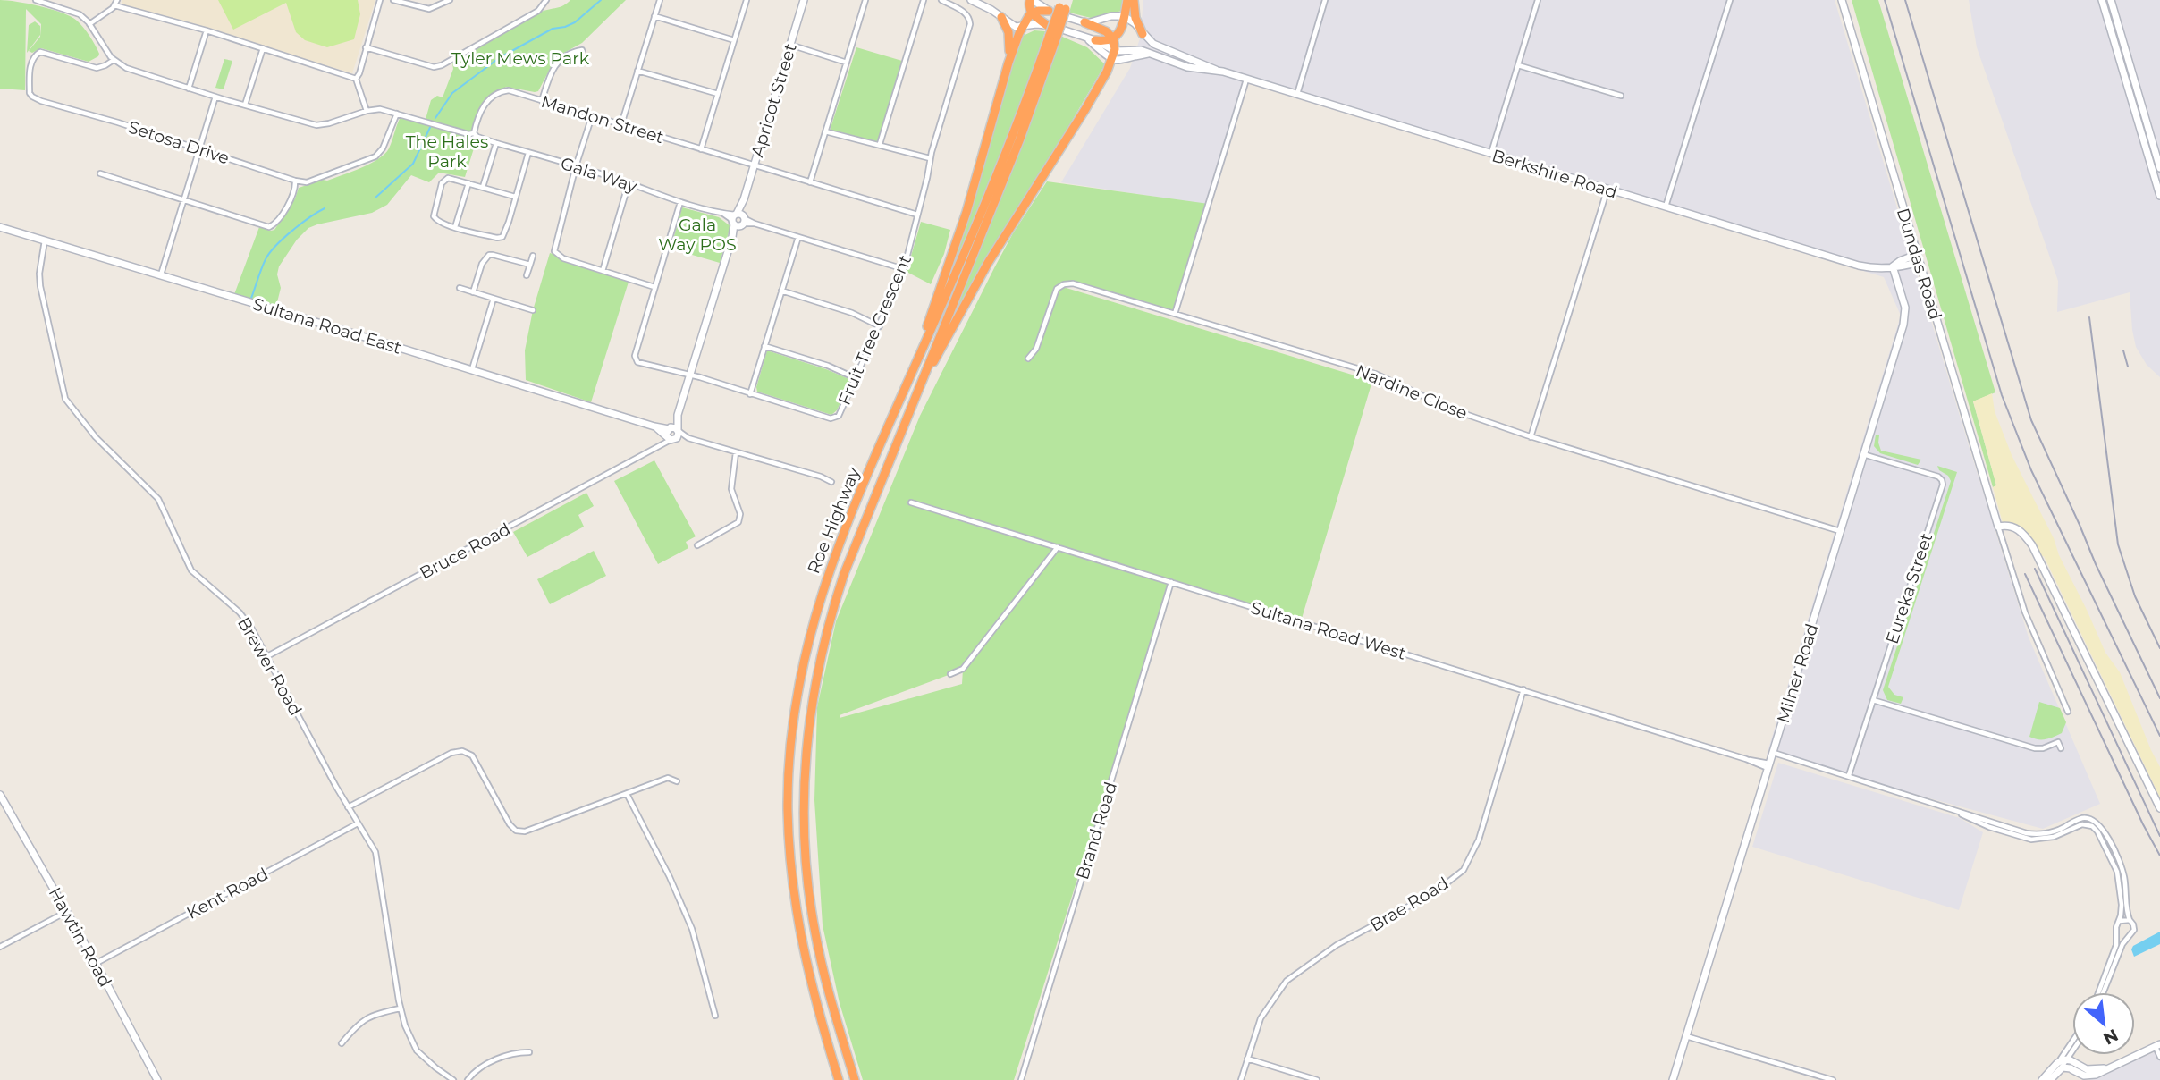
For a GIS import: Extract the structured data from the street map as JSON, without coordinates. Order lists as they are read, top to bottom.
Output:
{
  "streets": {
    "highway": ["Roe Highway"],
    "main road": [
      "Apricot Street",
      "Berkshire Road",
      "Dundas Road",
      "Sultana Road East",
      "Milner Road",
      "Hawtin Road"
    ],
    "street": [
      "Mandon Street",
      "Setosa Drive",
      "Gala Way",
      "Fruit Tree Crescent",
      "Nardine Close",
      "Bruce Road",
      "Eureka Street",
      "Sultana Road West",
      "Brewer Road",
      "Brand Road",
      "Kent Road",
      "Brae Road"
    ]
  },
  "crossings": [
    ["Apricot Street", "Mandon Street"],
    ["Apricot Street", "Gala Way"],
    ["Apricot Street", "Sultana Road East"],
    ["Apricot Street", "Fruit Tree Crescent"],
    ["Apricot Street", "Bruce Road"],
    ["Mandon Street", "Gala Way"],
    ["Mandon Street", "Fruit Tree Crescent"],
    ["Setosa Drive", "Gala Way"],
    ["Berkshire Road", "Dundas Road"],
    ["Berkshire Road", "Milner Road"],
    ["Gala Way", "Fruit Tree Crescent"],
    ["Sultana Road East", "Bruce Road"],
    ["Sultana Road East", "Brewer Road"],
    ["Nardine Close", "Milner Road"],
    ["Bruce Road", "Brewer Road"],
    ["Eureka Street", "Milner Road"],
    ["Sultana Road West", "Milner Road"],
    ["Sultana Road West", "Brand Road"],
    ["Sultana Road West", "Brae Road"],
    ["Brewer Road", "Kent Road"],
    ["Kent Road", "Hawtin Road"]
  ],
  "parks": ["Tyler Mews Park", "The Hales Park", "Gala Way POS"],
  "north": "bottom right"
}
